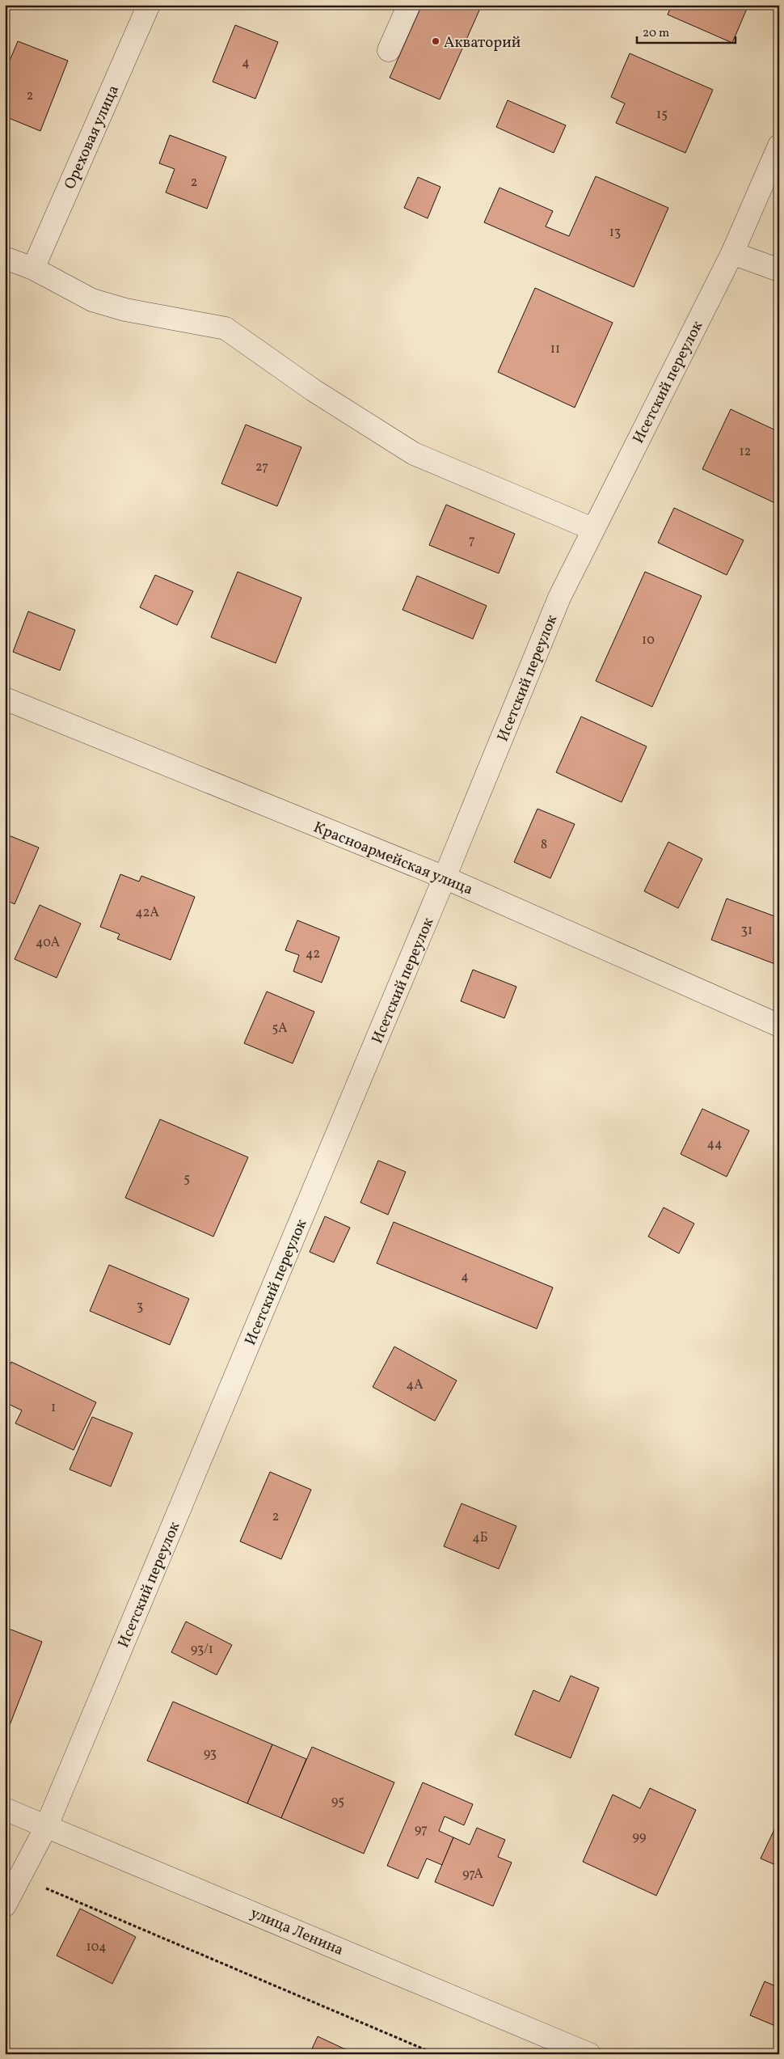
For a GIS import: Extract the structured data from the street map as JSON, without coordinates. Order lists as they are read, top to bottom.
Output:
{
  "streets": {
    "street": [
      "Ореховая улица",
      "Исетский переулок",
      "Красноармейская улица",
      "улица Ленина"
    ]
  },
  "crossings": [
    ["Исетский переулок", "Красноармейская улица"],
    ["Исетский переулок", "улица Ленина"]
  ],
  "places": ["Акваторий"],
  "house_numbers": [
    "4",
    "2",
    "15",
    "2",
    "13",
    "11",
    "12",
    "27",
    "7",
    "10",
    "8",
    "42А",
    "31",
    "40А",
    "42",
    "5А",
    "44",
    "5",
    "4",
    "3",
    "4А",
    "1",
    "2",
    "4Б",
    "93/1",
    "93",
    "95",
    "97",
    "99",
    "97А",
    "104"
  ],
  "scale_bar": "20 m"
}
